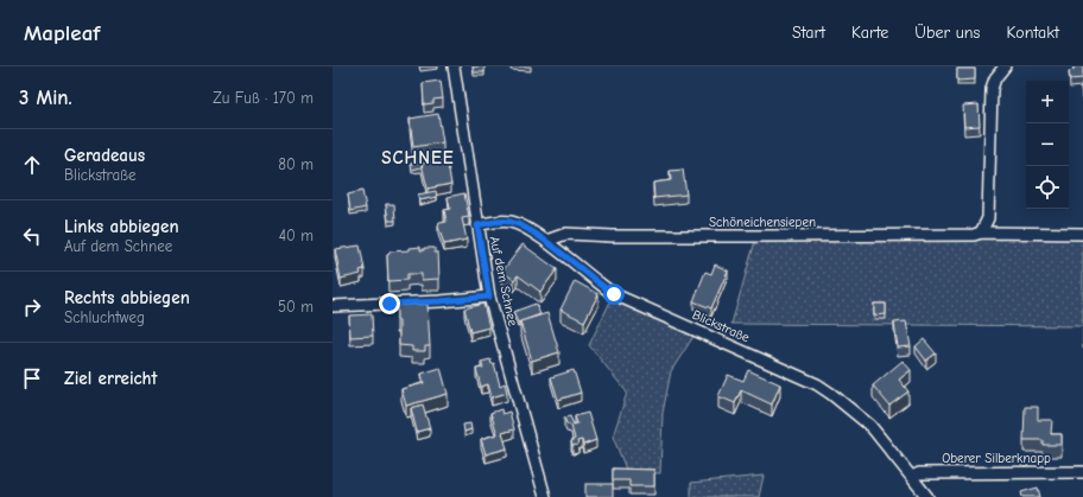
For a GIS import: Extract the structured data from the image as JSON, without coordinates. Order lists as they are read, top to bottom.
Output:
{
  "streets": {
    "street": [
      "Schöneichensiepen",
      "Auf dem Schnee",
      "Blickstraße",
      "Oberer Silberknapp"
    ]
  },
  "crossings": [
    ["Schöneichensiepen", "Blickstraße"],
    ["Auf dem Schnee", "Blickstraße"],
    ["Blickstraße", "Oberer Silberknapp"]
  ],
  "districts": ["SCHNEE"],
  "page": {
    "header": "Mapleaf",
    "nav": [
      "Start",
      "Karte",
      "Über uns",
      "Kontakt"
    ],
    "heading": ["3 Min.", "Zu Fuß · 170 m"],
    "map_buttons": ["+", "−"],
    "list": [
      ["Geradeaus", "Blickstraße", "80 m"],
      ["Links abbiegen", "Auf dem Schnee", "40 m"],
      ["Rechts abbiegen", "Schluchtweg", "50 m"],
      "Ziel erreicht"
    ]
  }
}
